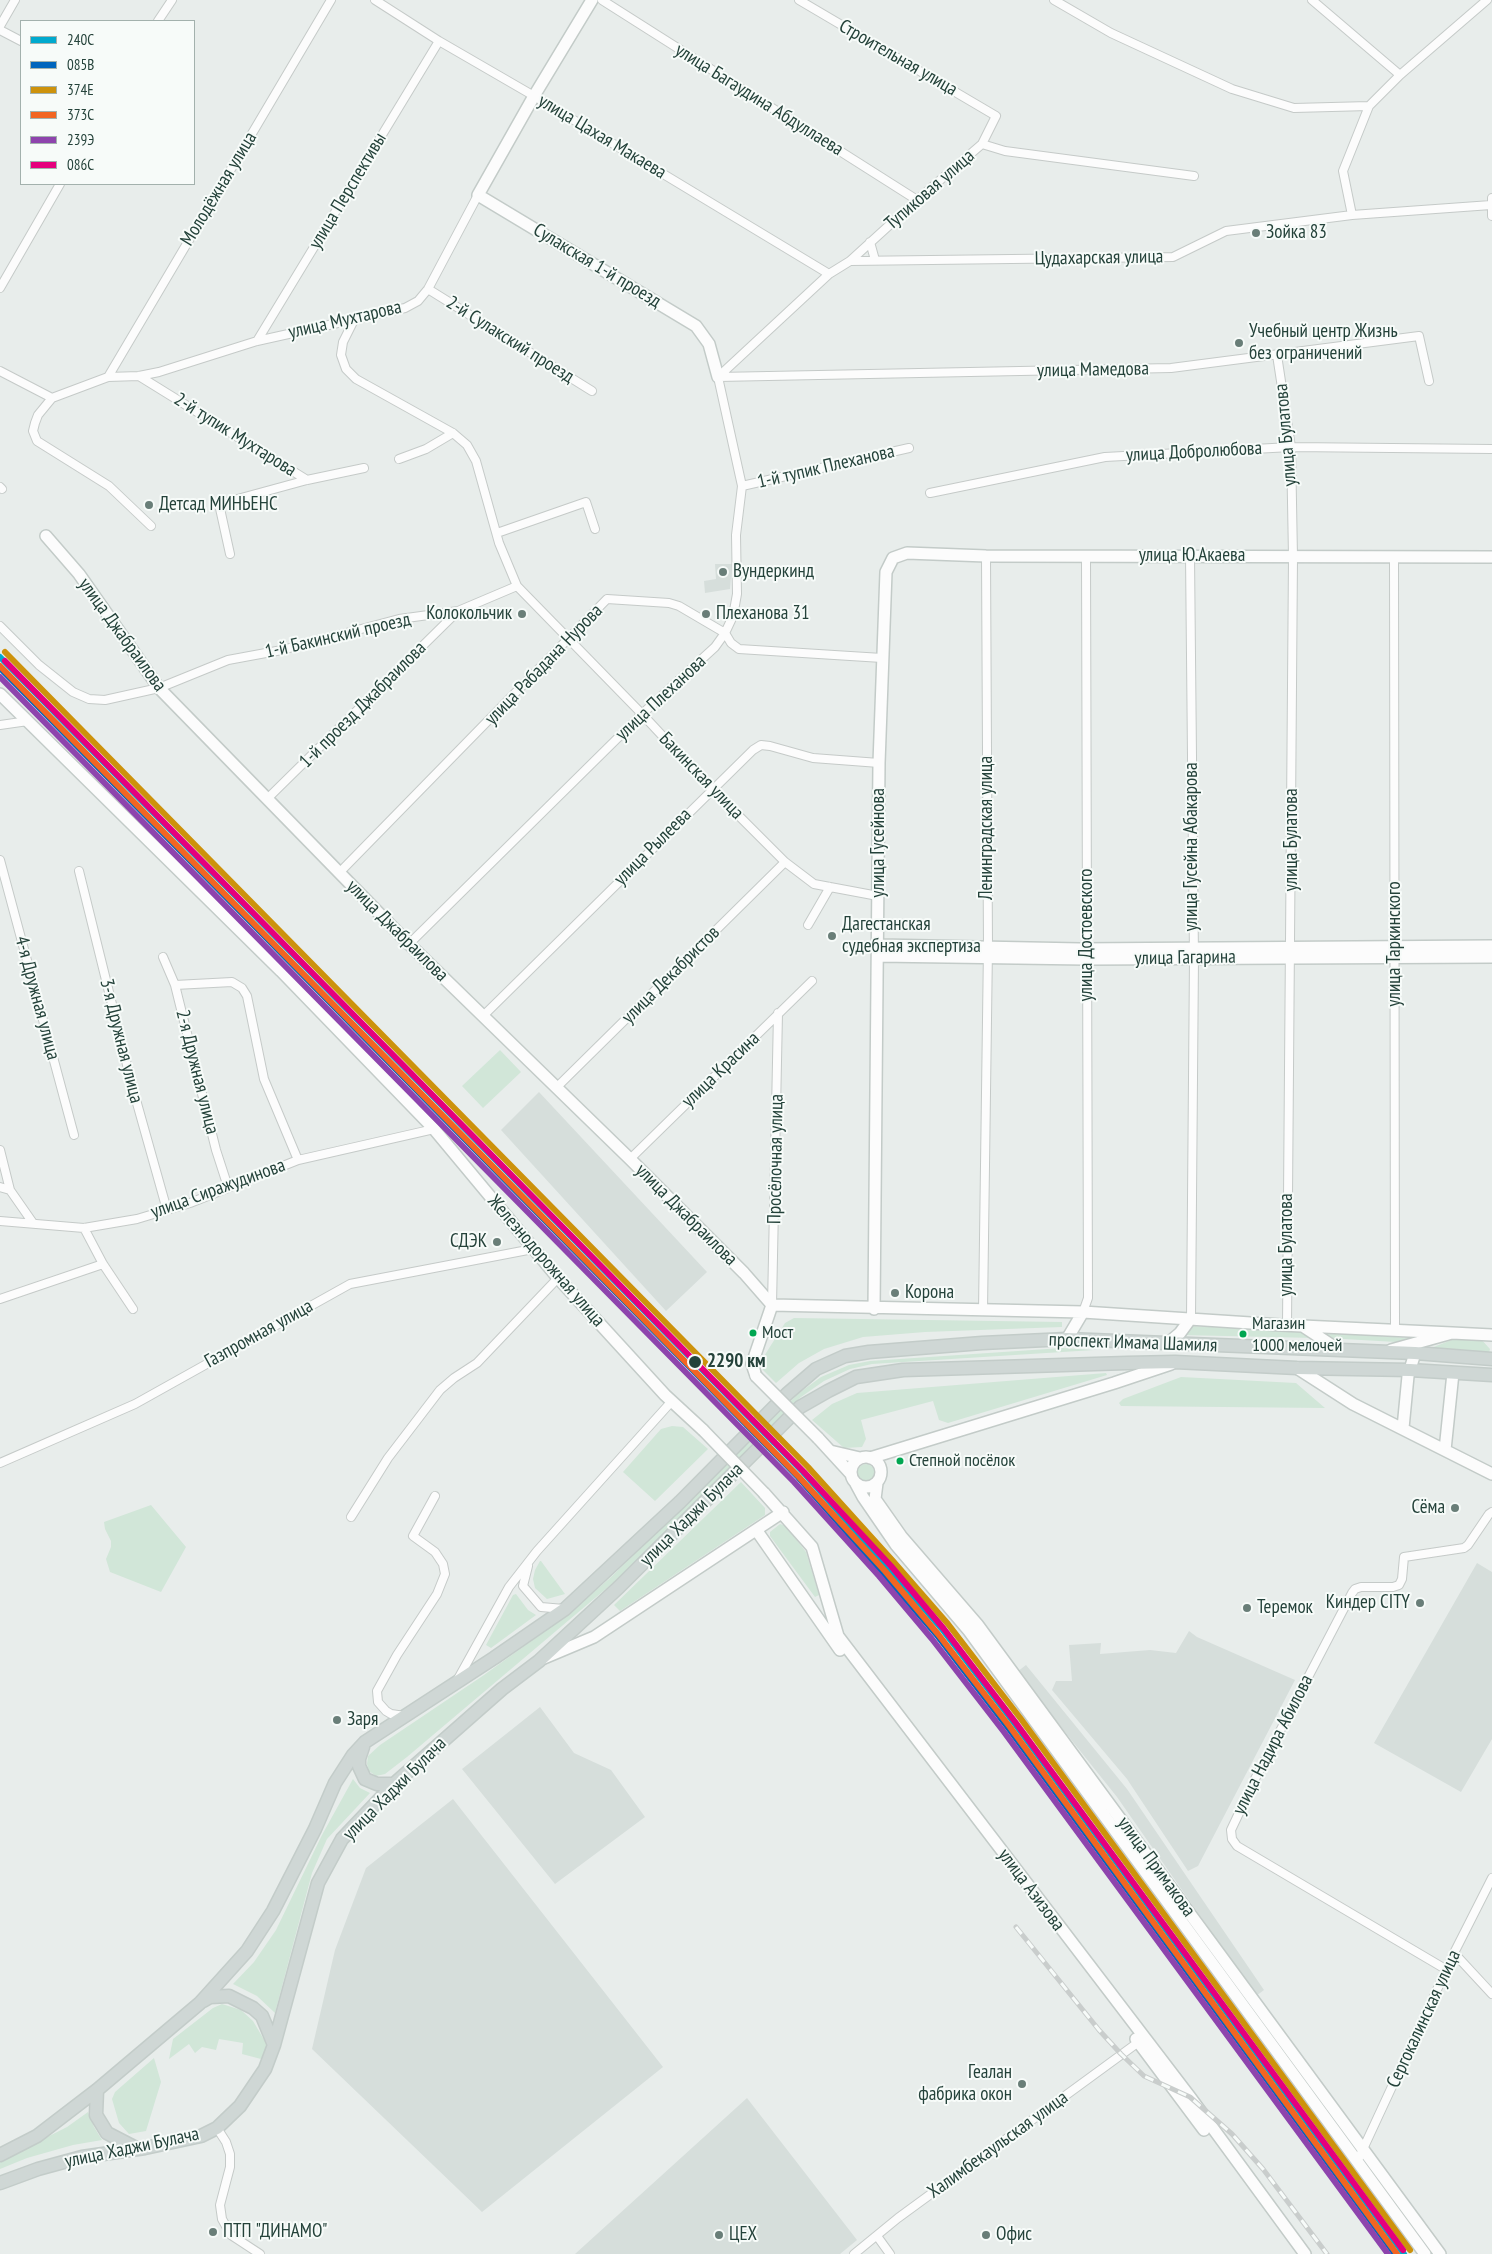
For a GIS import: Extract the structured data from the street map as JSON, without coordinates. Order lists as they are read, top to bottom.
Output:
{
  "streets": {
    "main road": [
      "Сулакская 1-й проезд",
      "улица Мухтарова",
      "улица Ю.Акаева",
      "улица Джабраилова",
      "улица Гусейнова",
      "улица Гагарина",
      "Железнодорожная улица",
      "проспект Имама Шамиля",
      "улица Хаджи Булача",
      "улица Примакова",
      "улица Азизова"
    ],
    "street": [
      "Строительная улица",
      "улица Багаудина Абдуллаева",
      "улица Цахая Макаева",
      "Молодёжная улица",
      "Тупиковая улица",
      "улица Перспективы",
      "Цудахарская улица",
      "2-й Сулакский проезд",
      "улица Мамедова",
      "2-й тупик Мухтарова",
      "улица Булатова",
      "улица Добролюбова",
      "1-й тупик Плеханова",
      "1-й Бакинский проезд",
      "улица Рабадана Нурова",
      "улица Плеханова",
      "1-й проезд Джабраилова",
      "Бакинская улица",
      "Ленинградская улица",
      "улица Рылеева",
      "улица Гусейна Абакарова",
      "улица Достоевского",
      "улица Таркинского",
      "улица Декабристов",
      "4-я Дружная улица",
      "3-я Дружная улица",
      "улица Красина",
      "2-я Дружная улица",
      "Просёлочная улица",
      "улица Сиражудинова",
      "Газпромная улица",
      "улица Надира Абилова",
      "Сергокалинская улица",
      "Халимбекаульская улица"
    ]
  },
  "crossings": [
    ["Строительная улица", "Тупиковая улица"],
    ["улица Багаудина Абдуллаева", "Тупиковая улица"],
    ["улица Цахая Макаева", "Тупиковая улица"],
    ["улица Цахая Макаева", "улица Перспективы"],
    ["улица Цахая Макаева", "улица Мухтарова"],
    ["Молодёжная улица", "улица Мухтарова"],
    ["Тупиковая улица", "Цудахарская улица"],
    ["Тупиковая улица", "Сулакская 1-й проезд"],
    ["Тупиковая улица", "улица Мамедова"],
    ["Тупиковая улица", "улица Плеханова"],
    ["улица Перспективы", "улица Мухтарова"],
    ["Сулакская 1-й проезд", "улица Мухтарова"],
    ["Сулакская 1-й проезд", "улица Мамедова"],
    ["Сулакская 1-й проезд", "улица Плеханова"],
    ["улица Мухтарова", "2-й Сулакский проезд"],
    ["улица Мухтарова", "2-й тупик Мухтарова"],
    ["улица Мухтарова", "Бакинская улица"],
    ["улица Мамедова", "улица Булатова"],
    ["улица Мамедова", "улица Плеханова"],
    ["улица Булатова", "улица Добролюбова"],
    ["улица Булатова", "улица Ю.Акаева"],
    ["улица Булатова", "улица Гагарина"],
    ["улица Булатова", "проспект Имама Шамиля"],
    ["1-й тупик Плеханова", "улица Плеханова"],
    ["улица Ю.Акаева", "Ленинградская улица"],
    ["улица Ю.Акаева", "улица Гусейнова"],
    ["улица Ю.Акаева", "улица Гусейна Абакарова"],
    ["улица Ю.Акаева", "улица Достоевского"],
    ["улица Ю.Акаева", "улица Таркинского"],
    ["улица Джабраилова", "1-й Бакинский проезд"],
    ["улица Джабраилова", "улица Рабадана Нурова"],
    ["улица Джабраилова", "улица Плеханова"],
    ["улица Джабраилова", "1-й проезд Джабраилова"],
    ["улица Джабраилова", "улица Рылеева"],
    ["улица Джабраилова", "улица Декабристов"],
    ["улица Джабраилова", "улица Красина"],
    ["улица Джабраилова", "Просёлочная улица"],
    ["улица Джабраилова", "проспект Имама Шамиля"],
    ["1-й Бакинский проезд", "1-й проезд Джабраилова"],
    ["1-й Бакинский проезд", "Бакинская улица"],
    ["улица Рабадана Нурова", "улица Плеханова"],
    ["улица Рабадана Нурова", "Бакинская улица"],
    ["улица Рабадана Нурова", "улица Гусейнова"],
    ["улица Плеханова", "Бакинская улица"],
    ["Бакинская улица", "улица Гусейнова"],
    ["Бакинская улица", "улица Рылеева"],
    ["Бакинская улица", "улица Декабристов"],
    ["Ленинградская улица", "улица Гагарина"],
    ["Ленинградская улица", "проспект Имама Шамиля"],
    ["улица Гусейнова", "улица Рылеева"],
    ["улица Гусейнова", "улица Гагарина"],
    ["улица Гусейнова", "проспект Имама Шамиля"],
    ["улица Гусейна Абакарова", "улица Гагарина"],
    ["улица Гусейна Абакарова", "проспект Имама Шамиля"],
    ["улица Достоевского", "улица Гагарина"],
    ["улица Достоевского", "проспект Имама Шамиля"],
    ["улица Таркинского", "улица Гагарина"],
    ["улица Таркинского", "проспект Имама Шамиля"],
    ["3-я Дружная улица", "улица Сиражудинова"],
    ["улица Красина", "Просёлочная улица"],
    ["2-я Дружная улица", "улица Сиражудинова"],
    ["Просёлочная улица", "проспект Имама Шамиля"],
    ["улица Сиражудинова", "Железнодорожная улица"],
    ["Железнодорожная улица", "Газпромная улица"],
    ["Железнодорожная улица", "улица Азизова"],
    ["проспект Имама Шамиля", "улица Хаджи Булача"],
    ["проспект Имама Шамиля", "улица Примакова"],
    ["улица Надира Абилова", "Сергокалинская улица"],
    ["улица Примакова", "Сергокалинская улица"],
    ["улица Азизова", "Халимбекаульская улица"]
  ],
  "places": [
    "Зойка 83",
    "Учебный центр Жизнь без ограничений",
    "Детсад МИНЬЕНС",
    "Вундеркинд",
    "Колокольчик",
    "Плеханова 31",
    "Дагестанская судебная экспертиза",
    "СДЭК",
    "Корона",
    "Мост",
    "Магазин 1000 мелочей",
    "2290 км",
    "Степной посёлок",
    "Сёма",
    "Киндер CITY",
    "Теремок",
    "Заря",
    "Геалан фабрика окон",
    "ПТП \"ДИНАМО\"",
    "ЦЕХ",
    "Офис"
  ],
  "lines": [
    "transit line 374Е",
    "transit line 240С",
    "transit line 086С",
    "transit line 373C",
    "transit line 085В",
    "transit line 239Э"
  ],
  "legend": [
    "240С",
    "085В",
    "374Е",
    "373C",
    "239Э",
    "086С"
  ]
}
